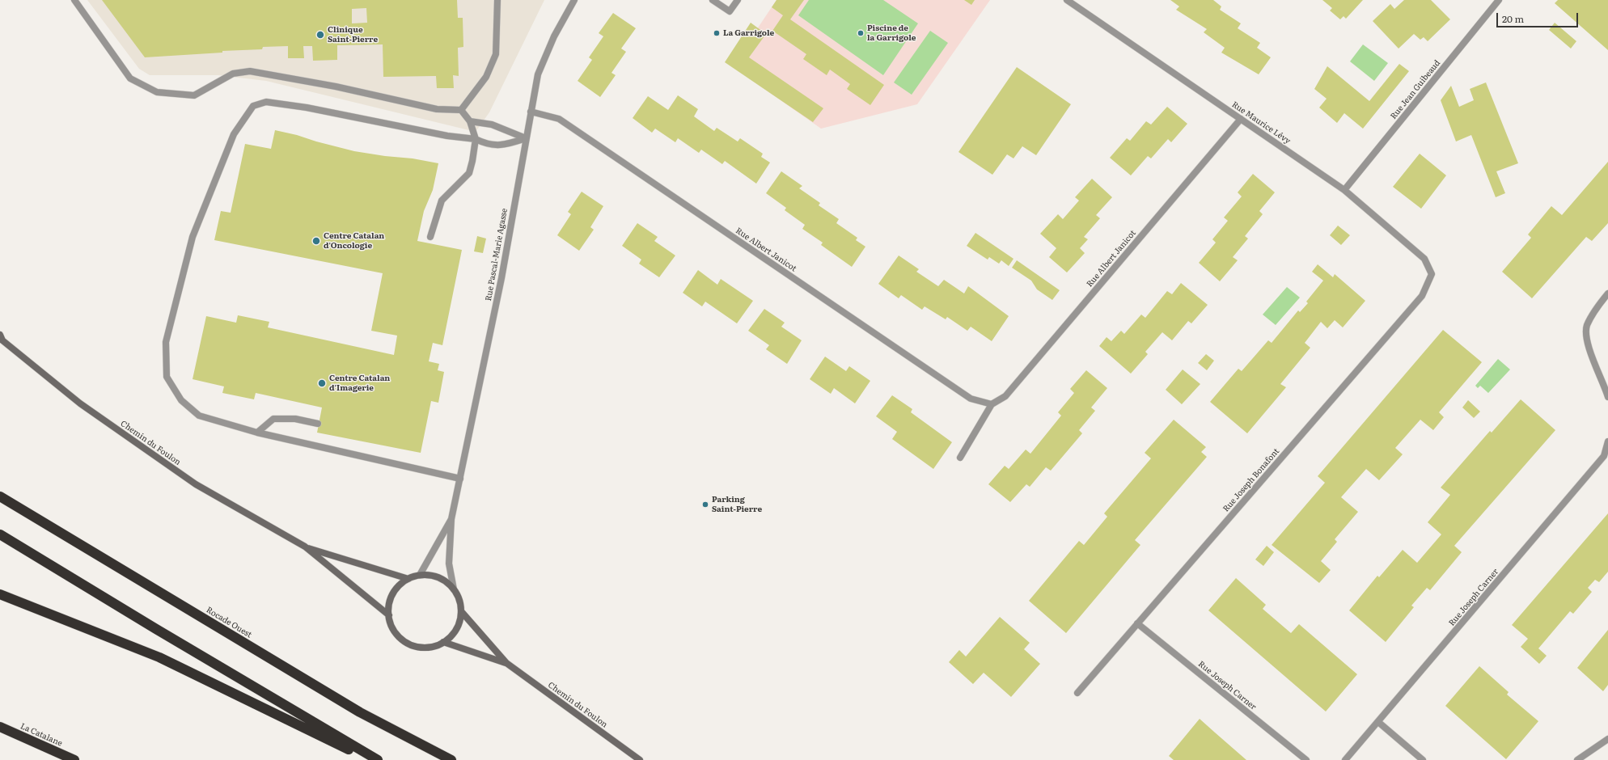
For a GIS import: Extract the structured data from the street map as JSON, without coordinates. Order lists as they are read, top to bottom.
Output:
{
  "streets": {
    "highway": ["Rocade Ouest", "La Catalane"],
    "street": [
      "Rue Jean Guibeaud",
      "Rue Maurice Lévy",
      "Rue Albert Janicot",
      "Rue Pascal-Marie Agasse",
      "Chemin du Foulon",
      "Rue Joseph Bonafont",
      "Rue Joseph Carner"
    ]
  },
  "crossings": [
    ["Rue Jean Guibeaud", "Rue Maurice Lévy"],
    ["Rue Maurice Lévy", "Rue Albert Janicot"],
    ["Rue Maurice Lévy", "Rue Joseph Bonafont"],
    ["Rue Albert Janicot", "Rue Pascal-Marie Agasse"],
    ["Rue Pascal-Marie Agasse", "Chemin du Foulon"],
    ["Rue Joseph Bonafont", "Rue Joseph Carner"]
  ],
  "places": [
    "La Garrigole",
    "Piscine de la Garrigole",
    "Clinique Saint-Pierre",
    "Centre Catalan d'Oncologie",
    "Centre Catalan d'Imagerie",
    "Parking Saint-Pierre"
  ],
  "scale_bar": "20 m"
}
